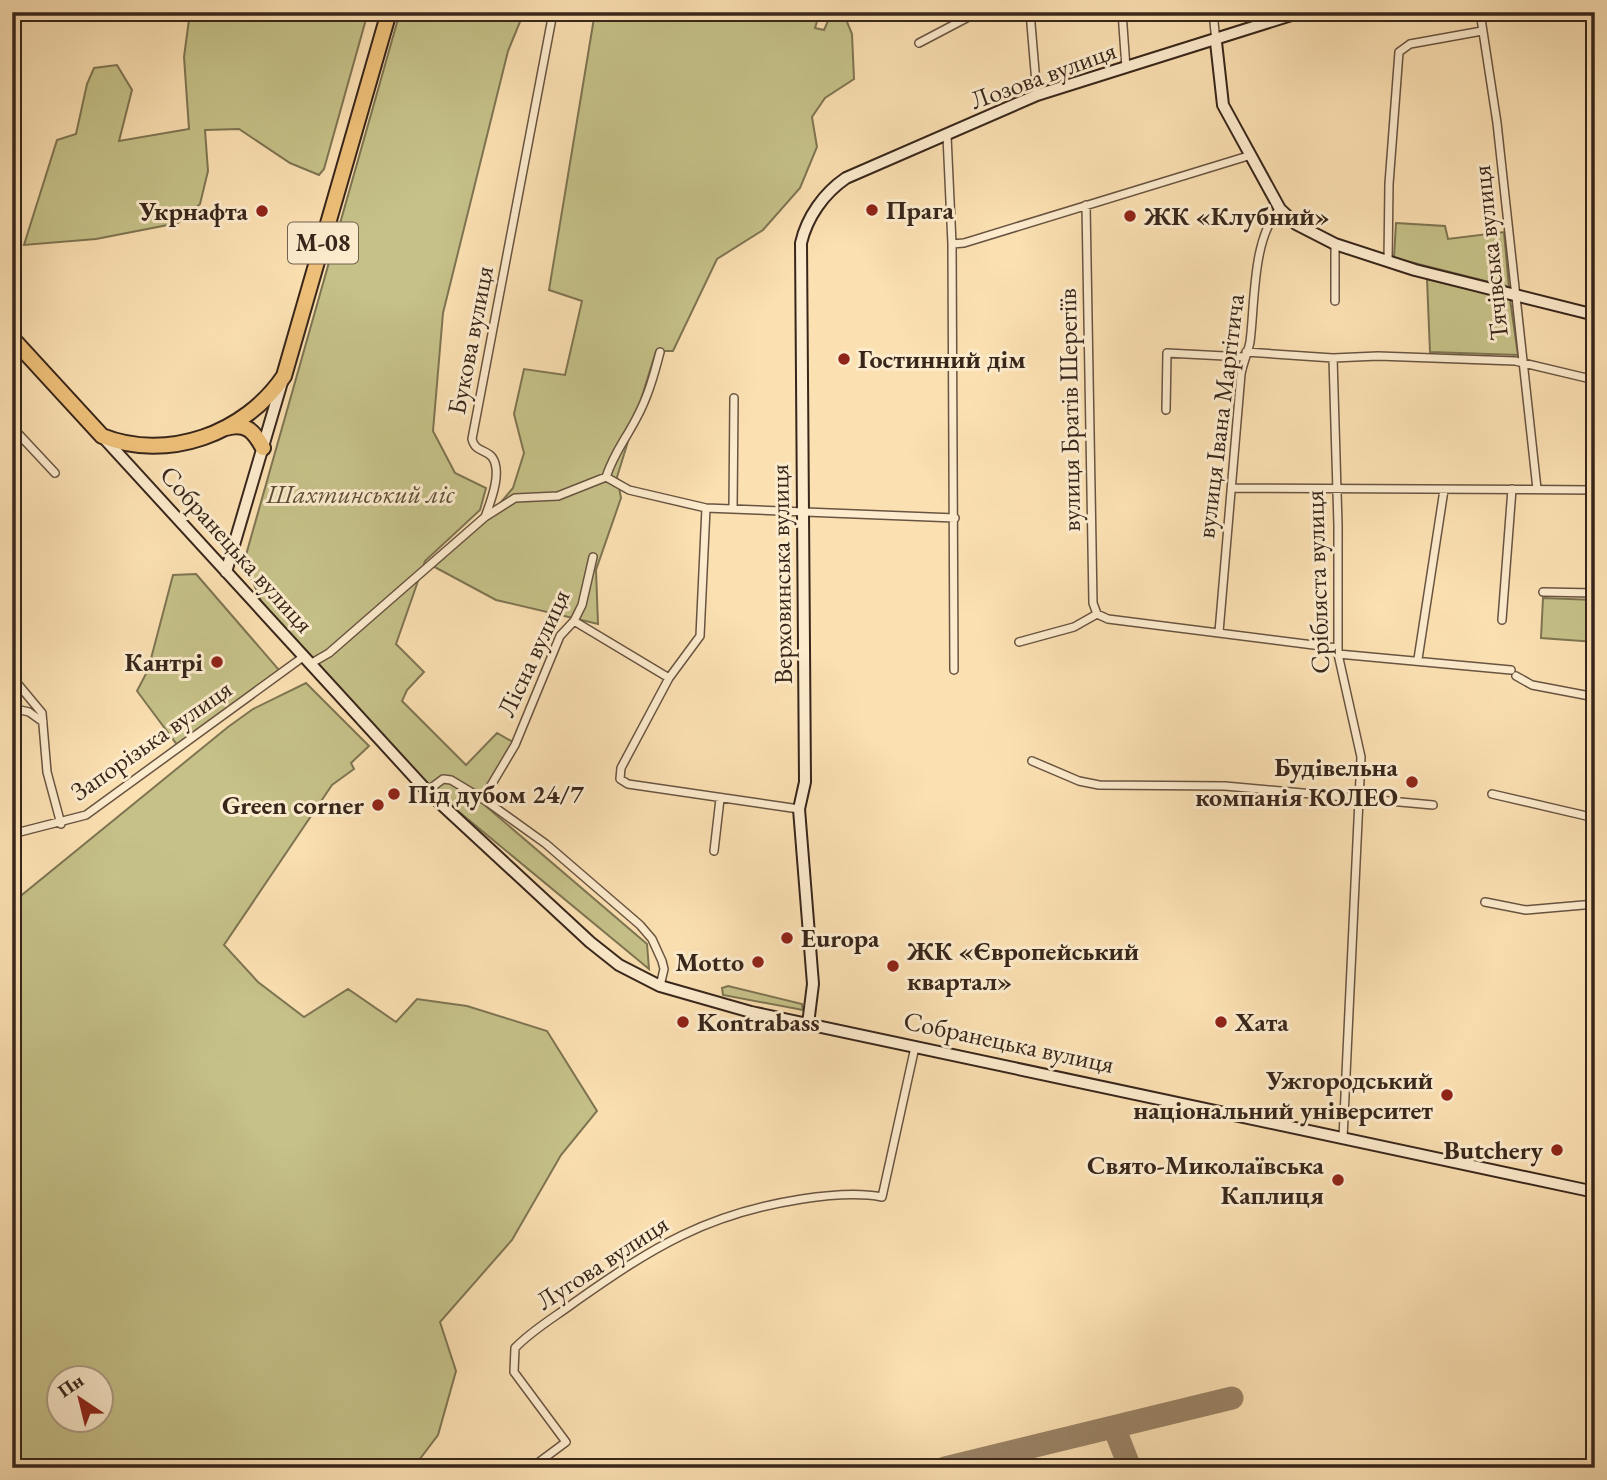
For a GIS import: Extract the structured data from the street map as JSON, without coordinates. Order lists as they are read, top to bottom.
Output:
{
  "streets": {
    "highway": ["М-08", "Собранецька вулиця"],
    "main road": ["Лозова вулиця", "Верховинська вулиця"],
    "street": [
      "Тячівська вулиця",
      "Букова вулиця",
      "вулиця Братів Шерегіїв",
      "вулиця Івана Маргітича",
      "Срібляста вулиця",
      "Лісна вулиця",
      "Запорізька вулиця",
      "Лугова вулиця"
    ]
  },
  "crossings": [
    ["Лозова вулиця", "Верховинська вулиця"],
    ["М-08", "Собранецька вулиця"],
    ["Букова вулиця", "Собранецька вулиця"],
    ["Букова вулиця", "Запорізька вулиця"],
    ["Собранецька вулиця", "Верховинська вулиця"],
    ["Собранецька вулиця", "Срібляста вулиця"],
    ["Собранецька вулиця", "Запорізька вулиця"],
    ["Собранецька вулиця", "Лугова вулиця"]
  ],
  "parks": ["Шахтинський ліс"],
  "places": [
    "Прага",
    "Укрнафта",
    "ЖК «Клубний»",
    "Гостинний дім",
    "Кантрі",
    "Будівельна компанія КОЛЕО",
    "Під дубом 24/7",
    "Green corner",
    "Europa",
    "Motto",
    "ЖК «Європейський квартал»",
    "Kontrabass",
    "Хата",
    "Ужгородський національний університет",
    "Butchery",
    "Свято-Миколаївська Каплиця"
  ],
  "north": "top left"
}
